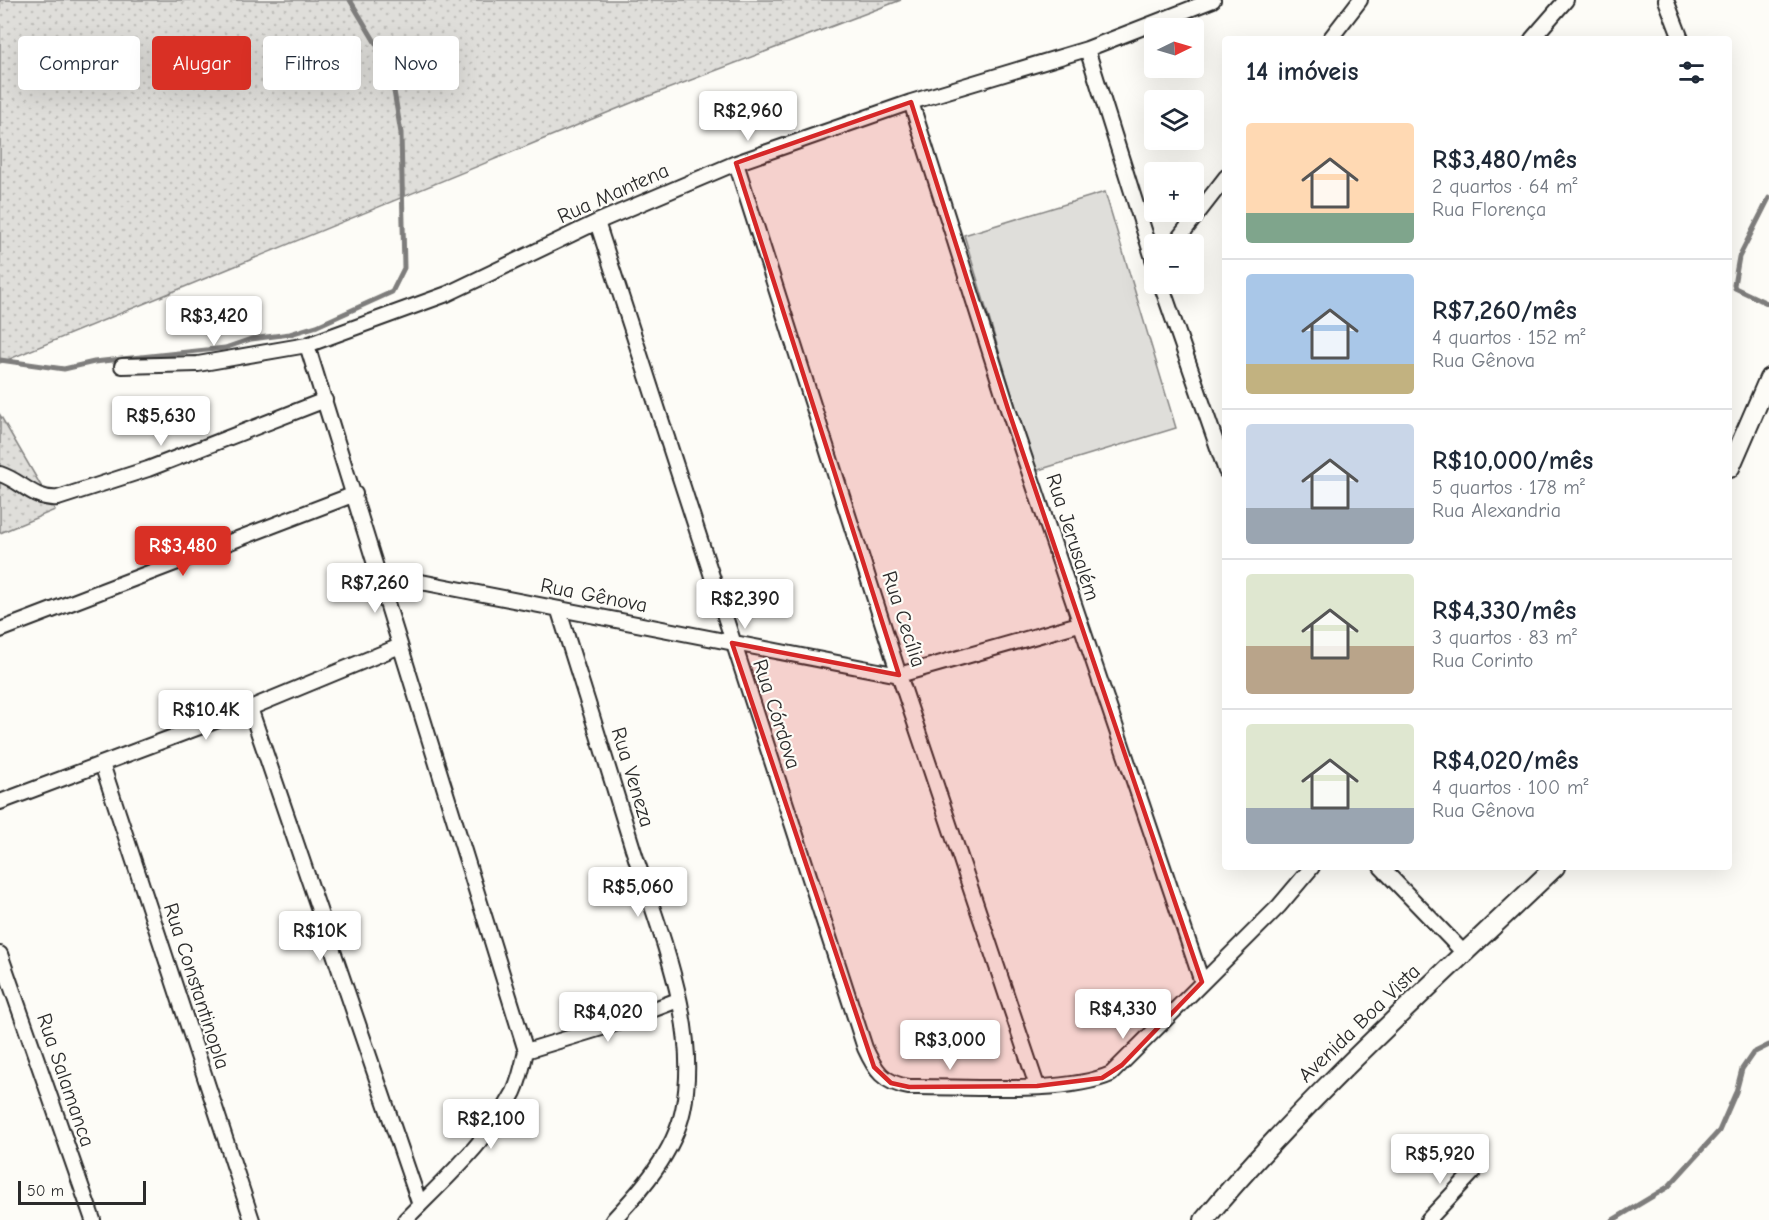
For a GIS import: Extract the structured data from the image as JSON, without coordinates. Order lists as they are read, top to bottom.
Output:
{
  "streets": {
    "street": [
      "Rua Mantena",
      "Rua Jerusalém",
      "Rua Gênova",
      "Rua Cecília",
      "Rua Córdova",
      "Rua Veneza",
      "Rua Constantinopla",
      "Avenida Boa Vista",
      "Rua Salamanca"
    ]
  },
  "crossings": [
    ["Rua Mantena", "Rua Jerusalém"],
    ["Rua Mantena", "Rua Cecília"],
    ["Rua Mantena", "Rua Córdova"],
    ["Rua Jerusalém", "Rua Gênova"],
    ["Rua Jerusalém", "Rua Córdova"],
    ["Rua Gênova", "Rua Cecília"],
    ["Rua Gênova", "Rua Córdova"],
    ["Rua Gênova", "Rua Veneza"],
    ["Rua Cecília", "Rua Córdova"]
  ],
  "scale_bar": "50 m",
  "north": "right",
  "page": {
    "map_buttons": ["+", "−"],
    "chip": [
      "Comprar",
      "Alugar",
      "Filtros",
      "Novo"
    ],
    "heading": "14 imóveis",
    "price": [
      "R$2,960",
      "R$3,420",
      "R$5,630",
      "R$3,480",
      "R$7,260",
      "R$2,390",
      "R$10.4K",
      "R$5,060",
      "R$10K",
      "R$4,330",
      "R$4,020",
      "R$3,000",
      "R$2,100",
      "R$5,920"
    ],
    "list": [
      {
        "name": "R$3,480/mês",
        "note": "2 quartos · 64 m² · Rua Florença"
      },
      {
        "name": "R$7,260/mês",
        "note": "4 quartos · 152 m² · Rua Gênova"
      },
      {
        "name": "R$10,000/mês",
        "note": "5 quartos · 178 m² · Rua Alexandria"
      },
      {
        "name": "R$4,330/mês",
        "note": "3 quartos · 83 m² · Rua Corinto"
      },
      {
        "name": "R$4,020/mês",
        "note": "4 quartos · 100 m² · Rua Gênova"
      }
    ],
    "scale": "50 m"
  }
}
